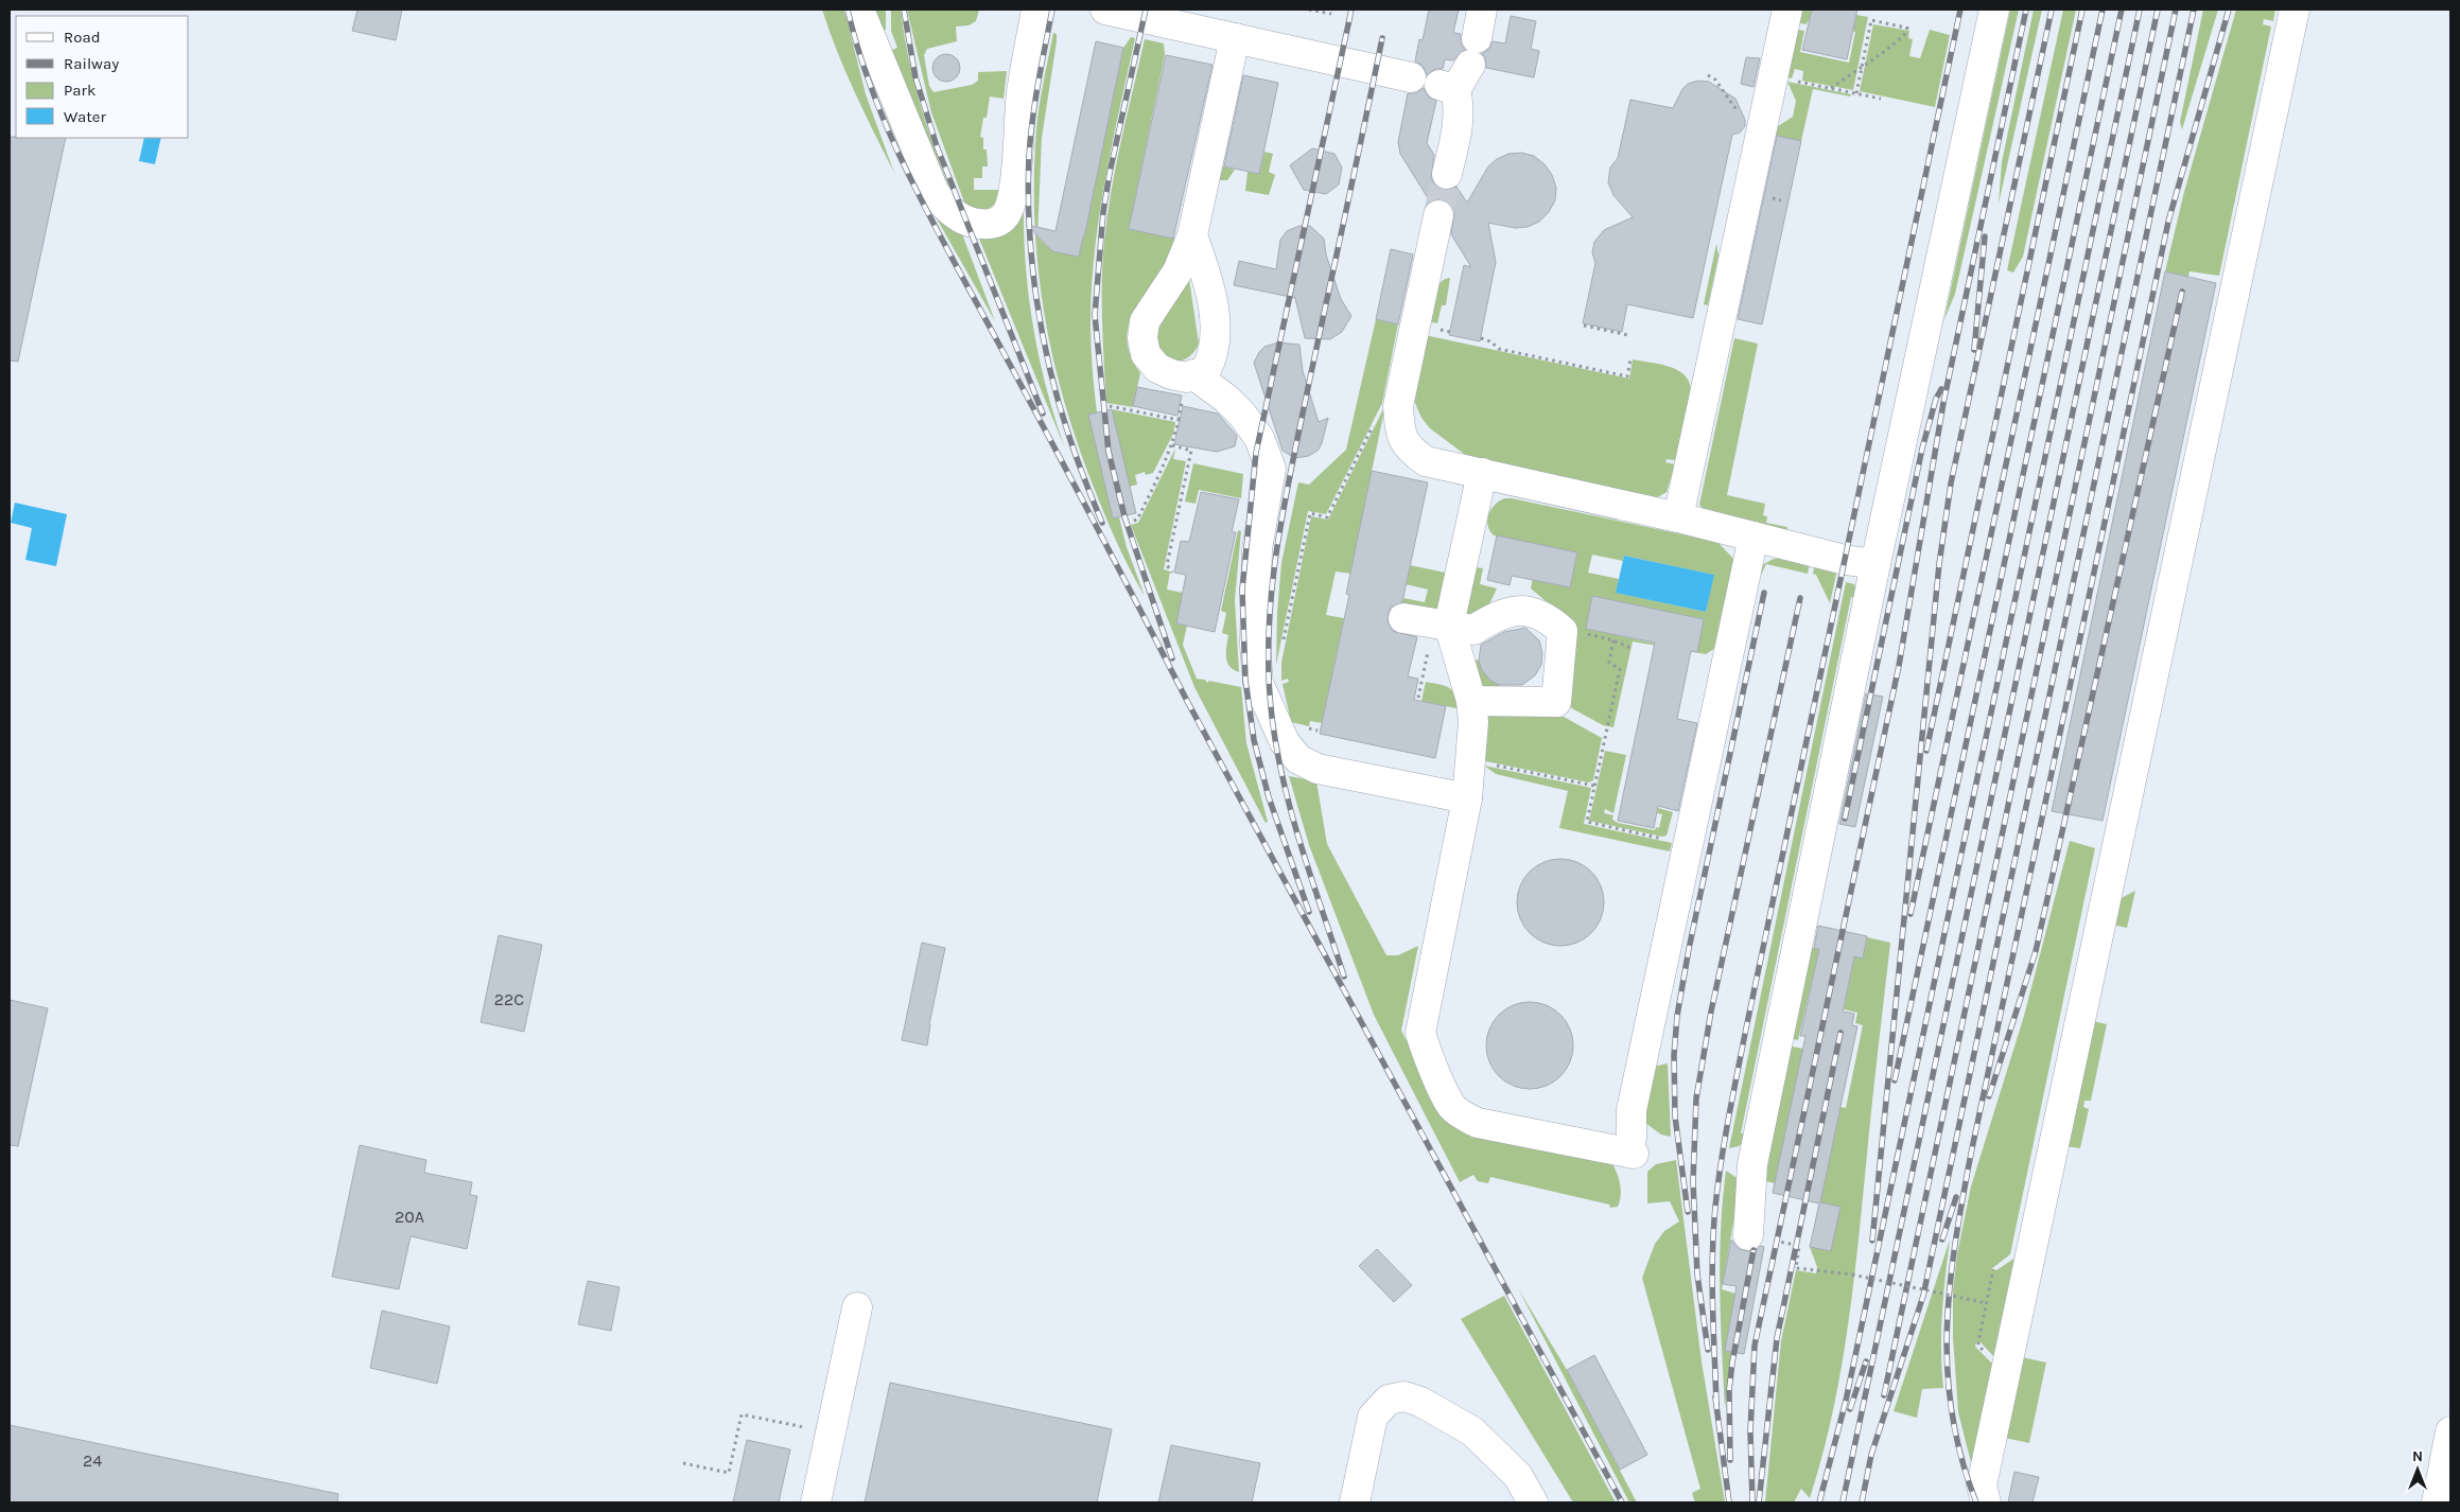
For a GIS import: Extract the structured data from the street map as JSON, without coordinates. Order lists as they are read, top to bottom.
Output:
{
  "house_numbers": ["22C", "20A", "24"],
  "legend": [
    "Road",
    "Railway",
    "Park",
    "Water"
  ],
  "north": "top"
}
